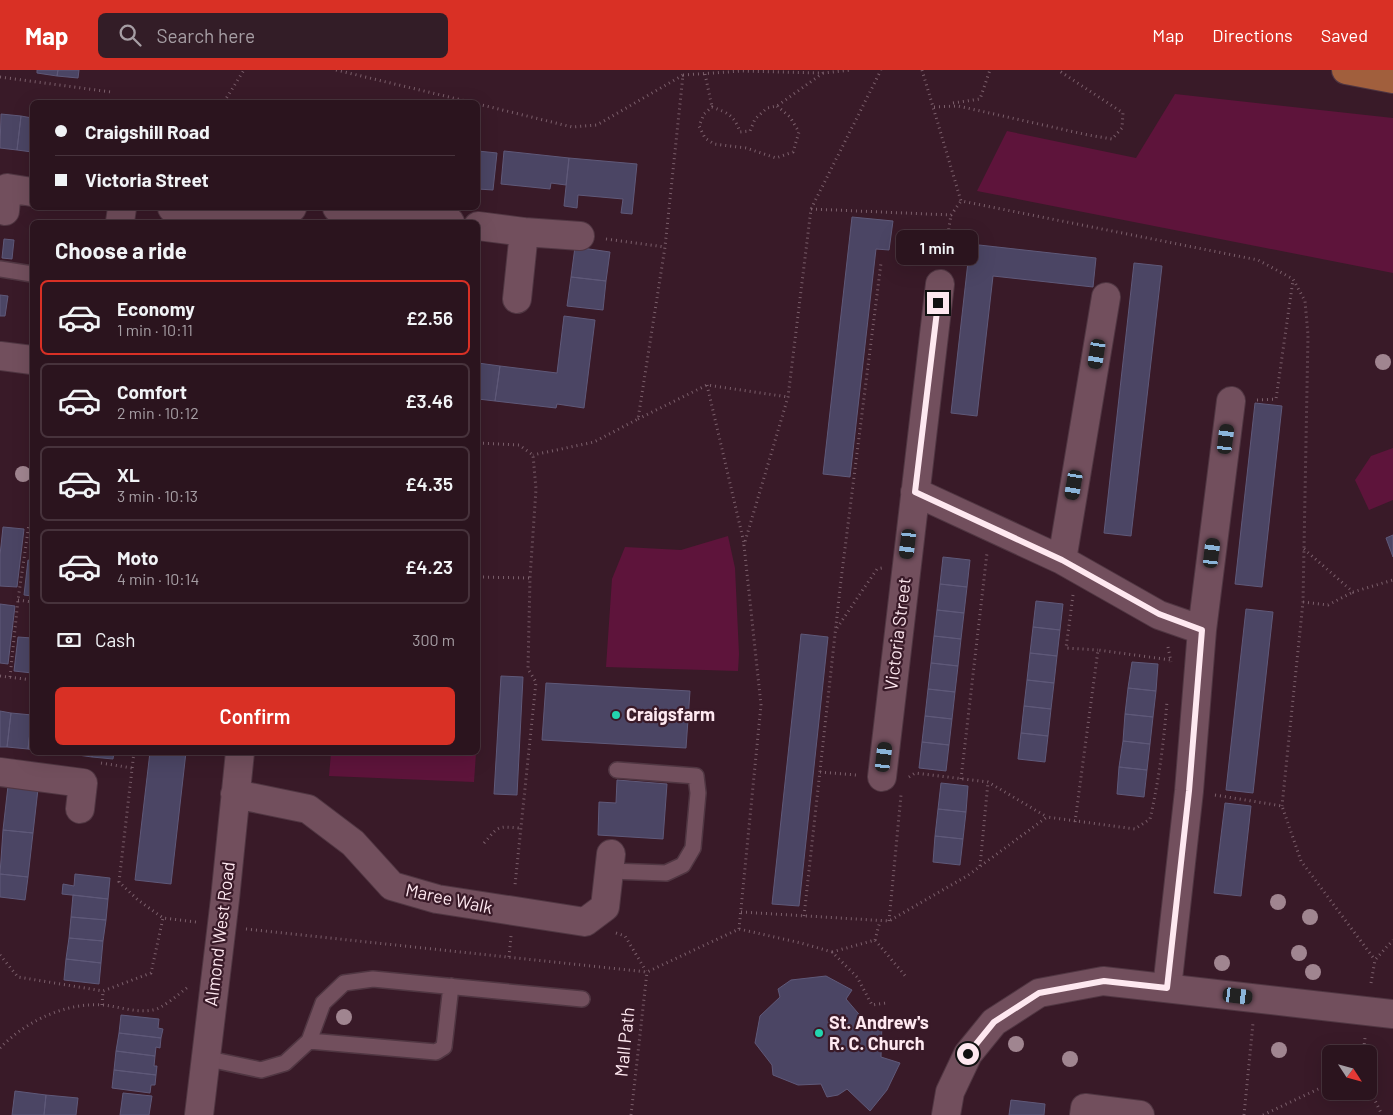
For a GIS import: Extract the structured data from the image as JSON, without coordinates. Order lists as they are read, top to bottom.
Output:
{
  "streets": {
    "street": ["Victoria Street", "Maree Walk", "Almond West Road"],
    "path": ["Mall Path"]
  },
  "crossings": [
    ["Maree Walk", "Almond West Road"]
  ],
  "places": ["Craigsfarm", "St. Andrew's R. C. Church"],
  "north": "bottom right",
  "page": {
    "header": "Map",
    "search": "Search here",
    "nav": ["Map", "Directions", "Saved"],
    "banner": ["Craigshill Road", "Victoria Street"],
    "heading": "Choose a ride",
    "bubble": "1 min",
    "list": [
      {
        "name": "Economy",
        "note": "1 min · 10:11",
        "value": "£2.56"
      },
      {
        "name": "Comfort",
        "note": "2 min · 10:12",
        "value": "£3.46"
      },
      {
        "name": "XL",
        "note": "3 min · 10:13",
        "value": "£4.35"
      },
      {
        "name": "Moto",
        "note": "4 min · 10:14",
        "value": "£4.23"
      }
    ],
    "pay": ["Cash", "300 m"],
    "buttons": "Confirm"
  }
}
